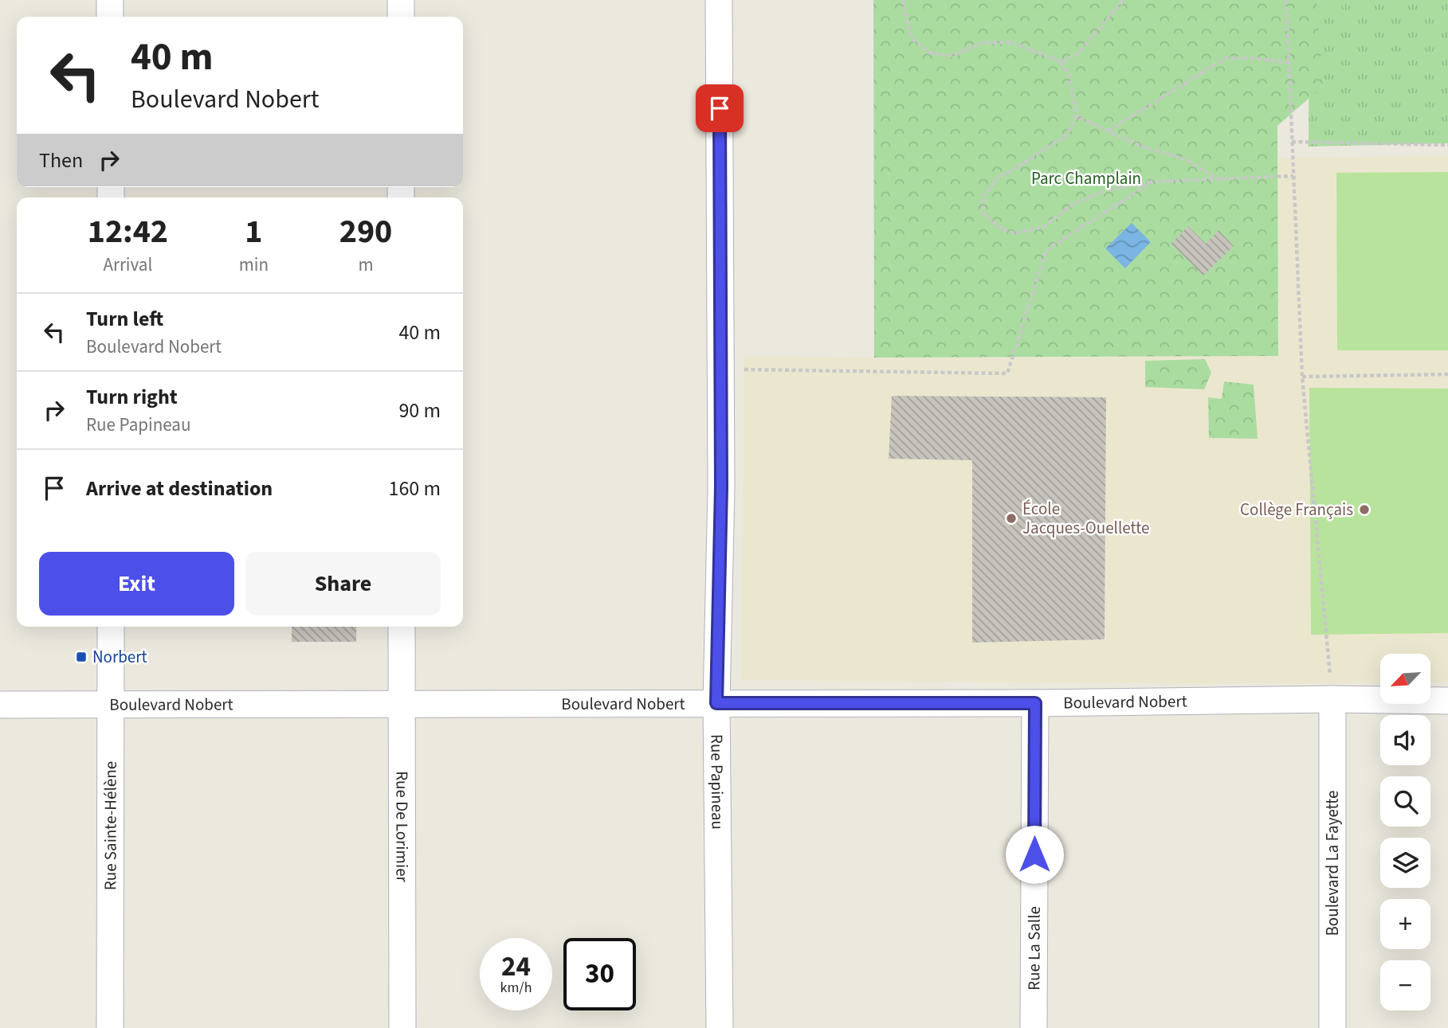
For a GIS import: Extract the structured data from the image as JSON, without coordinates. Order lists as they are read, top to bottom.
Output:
{
  "streets": {
    "street": [
      "Boulevard Nobert",
      "Rue Papineau",
      "Rue Sainte-Hélène",
      "Rue De Lorimier",
      "Boulevard La Fayette",
      "Rue La Salle"
    ]
  },
  "crossings": [
    ["Boulevard Nobert", "Rue Papineau"],
    ["Boulevard Nobert", "Rue Sainte-Hélène"],
    ["Boulevard Nobert", "Rue De Lorimier"],
    ["Boulevard Nobert", "Boulevard La Fayette"],
    ["Boulevard Nobert", "Rue La Salle"]
  ],
  "parks": ["Parc Champlain"],
  "places": {
    "other": ["Collège Français", "École Jacques-Ouellette"],
    "transit": ["Norbert"]
  },
  "north": "bottom left",
  "page": {
    "turn": ["40 m", "Boulevard Nobert"],
    "then": "Then",
    "eta": [
      "12:42",
      "Arrival",
      "1",
      "min",
      "290",
      "m"
    ],
    "list": [
      {
        "name": "Turn left",
        "note": "Boulevard Nobert",
        "value": "40 m"
      },
      {
        "name": "Turn right",
        "note": "Rue Papineau",
        "value": "90 m"
      },
      {
        "name": "Arrive at destination",
        "value": "160 m"
      }
    ],
    "buttons": ["Exit", "Share"],
    "map_buttons": ["+", "−"],
    "speed": "24 km/h",
    "limit": "30"
  }
}
